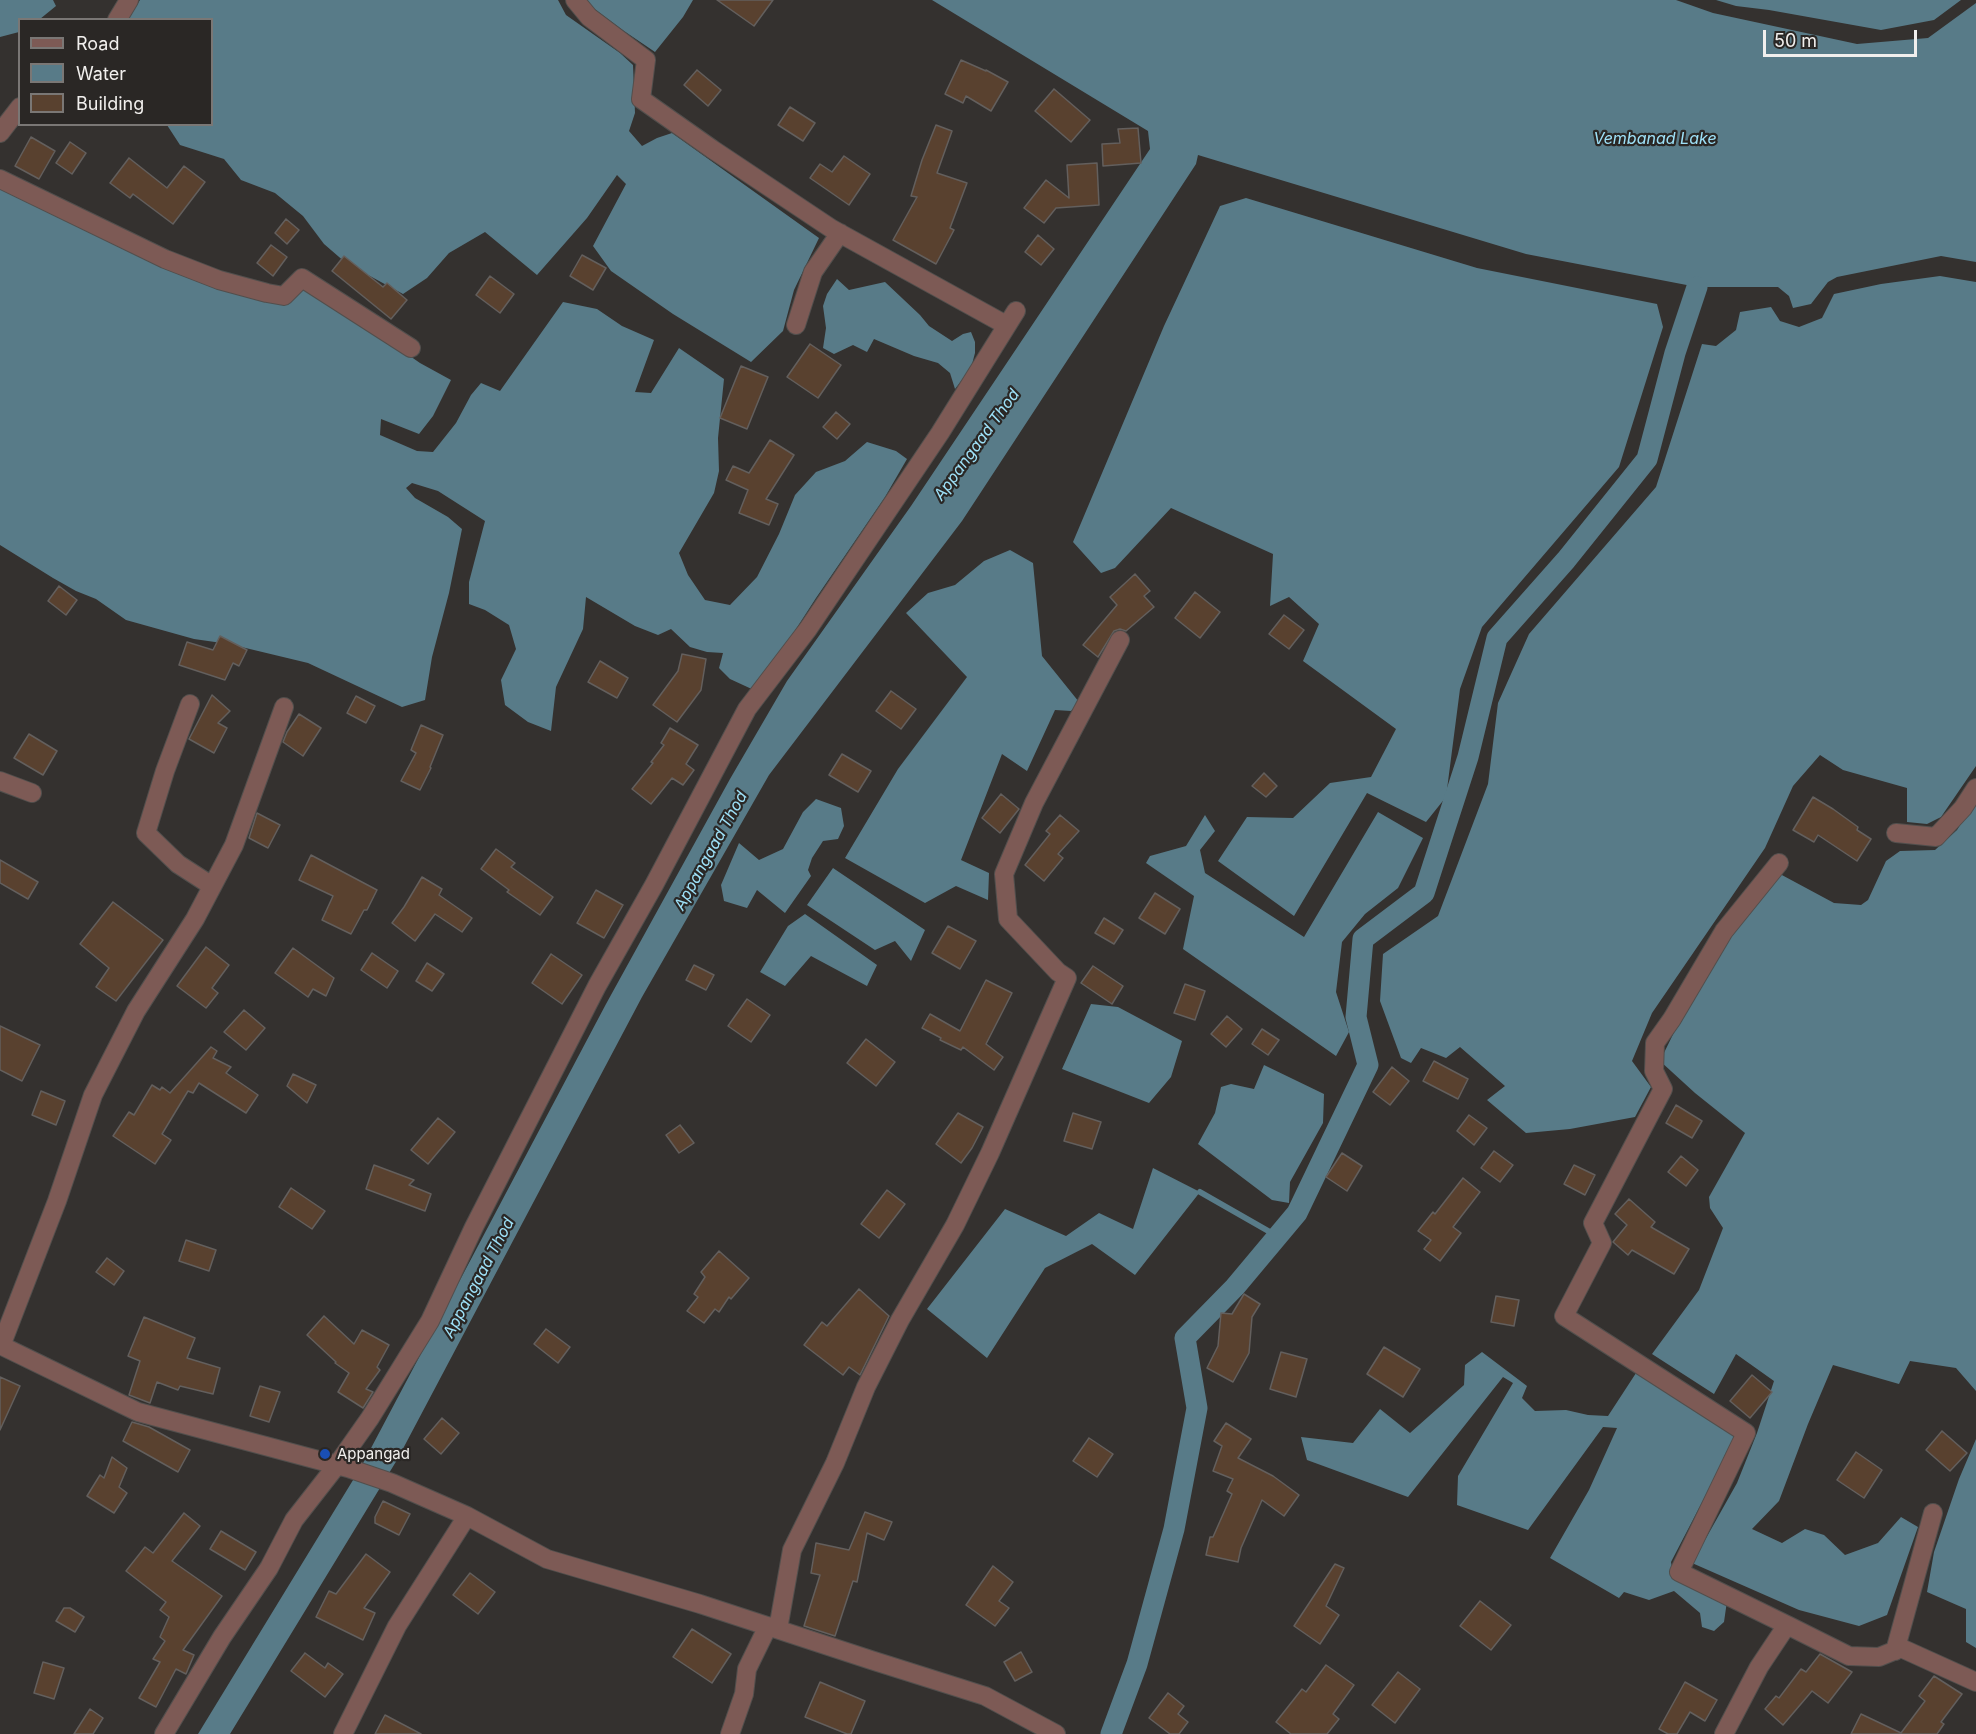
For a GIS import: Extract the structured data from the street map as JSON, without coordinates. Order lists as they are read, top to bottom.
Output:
{
  "water": ["Vembanad Lake", "Appangaad Thod"],
  "places": ["Appangad"],
  "legend": ["Road", "Water", "Building"],
  "scale_bar": "50 m"
}
